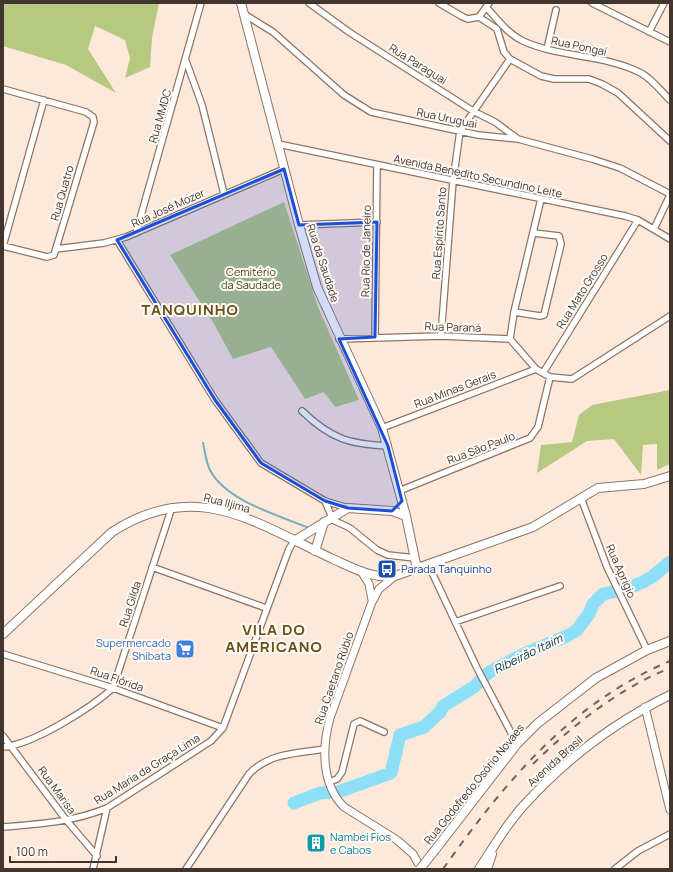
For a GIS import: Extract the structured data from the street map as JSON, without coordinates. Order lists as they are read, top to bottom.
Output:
{
  "streets": {
    "main road": [
      "Rua da Saudade",
      "Rua Iljima",
      "Avenida Brasil",
      "Rua Godofredo Osório Novaes"
    ],
    "street": [
      "Rua Pongaí",
      "Rua Paraguai",
      "Rua MMDC",
      "Rua Uruguai",
      "Avenida Benedito Secundino Leite",
      "Rua Quatro",
      "Rua José Mozer",
      "Rua Espírito Santo",
      "Rua Rio de Janeiro",
      "Rua Mato Grosso",
      "Rua Paraná",
      "Rua Minas Gerais",
      "Rua São Paulo",
      "Rua Aprigio",
      "Rua Gilda",
      "Rua Caetano Rúbio",
      "Rua Flórida",
      "Rua Maria da Graça Lima",
      "Rua Marisa"
    ]
  },
  "crossings": [
    ["Rua Paraguai", "Rua Uruguai"],
    ["Rua MMDC", "Rua José Mozer"],
    ["Rua Uruguai", "Rua Espírito Santo"],
    ["Rua Uruguai", "Rua da Saudade"],
    ["Avenida Benedito Secundino Leite", "Rua Espírito Santo"],
    ["Avenida Benedito Secundino Leite", "Rua Rio de Janeiro"],
    ["Avenida Benedito Secundino Leite", "Rua da Saudade"],
    ["Avenida Benedito Secundino Leite", "Rua Mato Grosso"],
    ["Rua Quatro", "Rua José Mozer"],
    ["Rua José Mozer", "Rua da Saudade"],
    ["Rua Espírito Santo", "Rua Paraná"],
    ["Rua Rio de Janeiro", "Rua Paraná"],
    ["Rua da Saudade", "Rua Paraná"],
    ["Rua da Saudade", "Rua Minas Gerais"],
    ["Rua da Saudade", "Rua São Paulo"],
    ["Rua da Saudade", "Rua Iljima"],
    ["Rua Iljima", "Rua Aprigio"],
    ["Rua Iljima", "Rua Gilda"],
    ["Rua Iljima", "Rua Caetano Rúbio"],
    ["Rua Iljima", "Rua Maria da Graça Lima"],
    ["Rua Aprigio", "Rua Godofredo Osório Novaes"],
    ["Rua Gilda", "Rua Flórida"],
    ["Rua Caetano Rúbio", "Rua Godofredo Osório Novaes"],
    ["Rua Flórida", "Rua Maria da Graça Lima"],
    ["Rua Maria da Graça Lima", "Rua Marisa"]
  ],
  "districts": ["TANQUINHO", "VILA DO AMERICANO"],
  "water": ["Ribeirão Itaim"],
  "parks": ["Cemitério da Saudade"],
  "places": {
    "bus stop": ["Parada Tanquinho"],
    "supermarket": ["Supermercado Shibata"],
    "building": ["Nambei Fios e Cabos"]
  },
  "scale_bar": "100 m"
}
